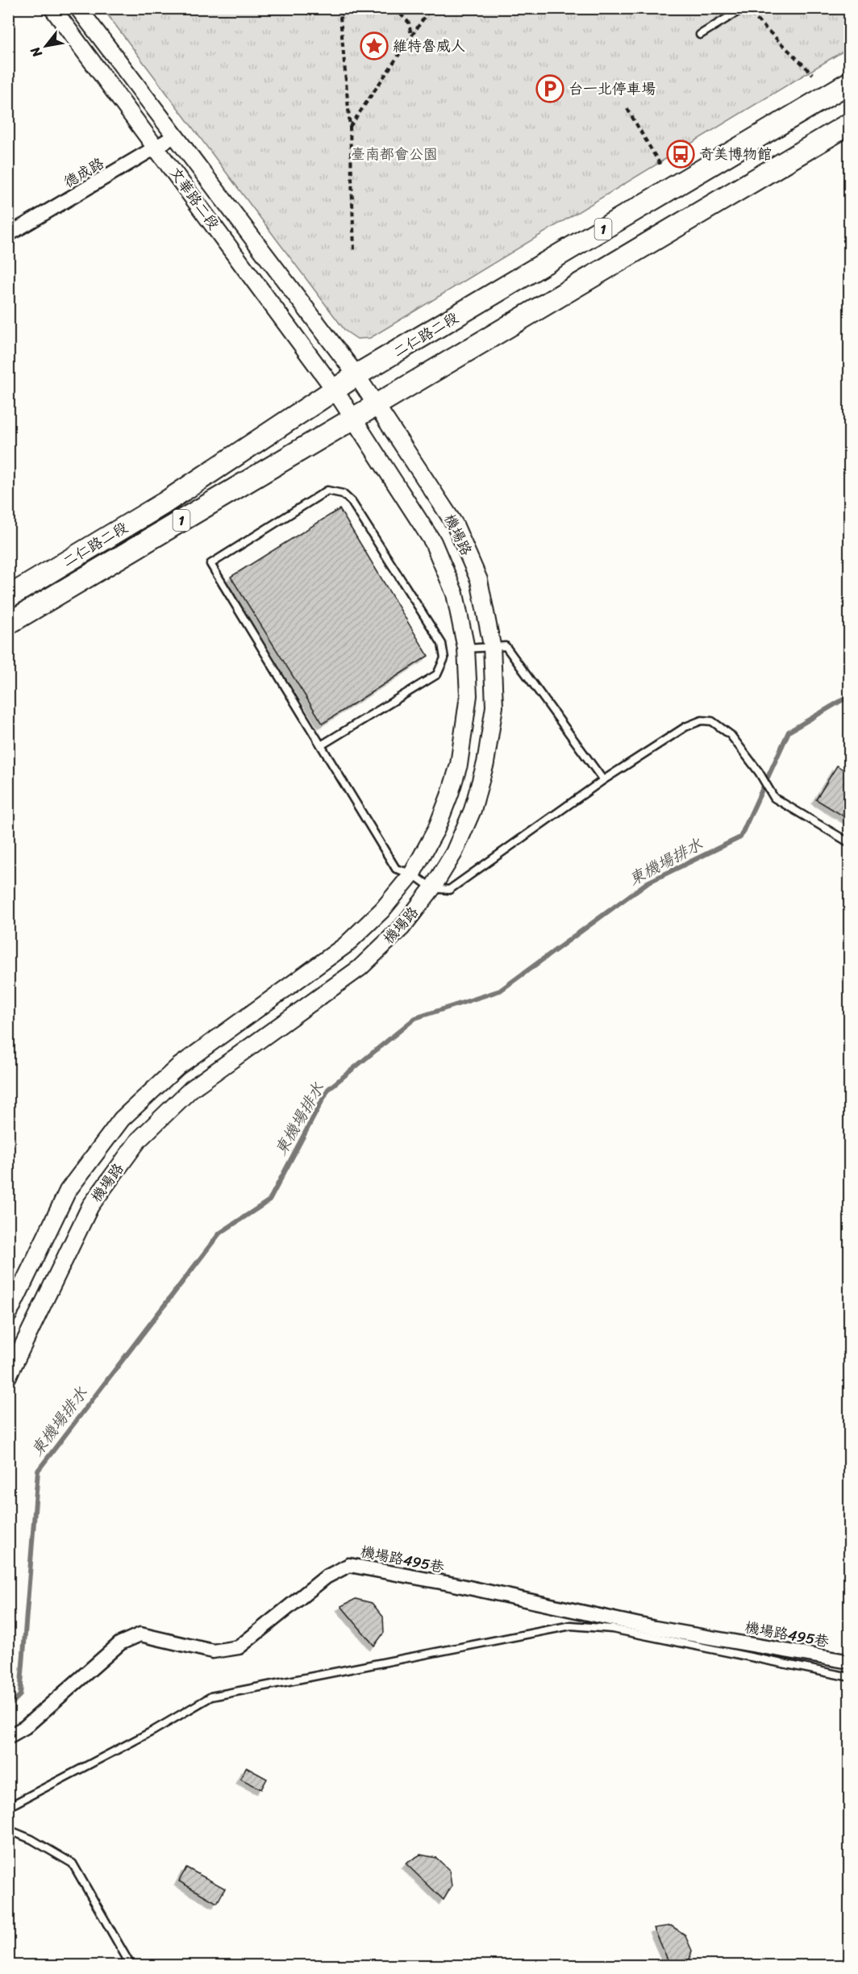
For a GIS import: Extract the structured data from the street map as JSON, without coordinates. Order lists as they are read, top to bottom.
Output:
{
  "streets": {
    "main road": ["1", "二仁路二段"],
    "street": [
      "德成路",
      "文華路二段",
      "機場路",
      "機場路495巷"
    ]
  },
  "crossings": [
    ["德成路", "文華路二段"],
    ["文華路二段", "二仁路二段"],
    ["文華路二段", "機場路"],
    ["二仁路二段", "機場路"]
  ],
  "water": ["東機場排水"],
  "parks": ["臺南都會公園"],
  "places": {
    "place": ["維特魯威人"],
    "parking": ["台一北停車場"],
    "bus stop": ["奇美博物館"]
  },
  "north": "bottom left"
}
